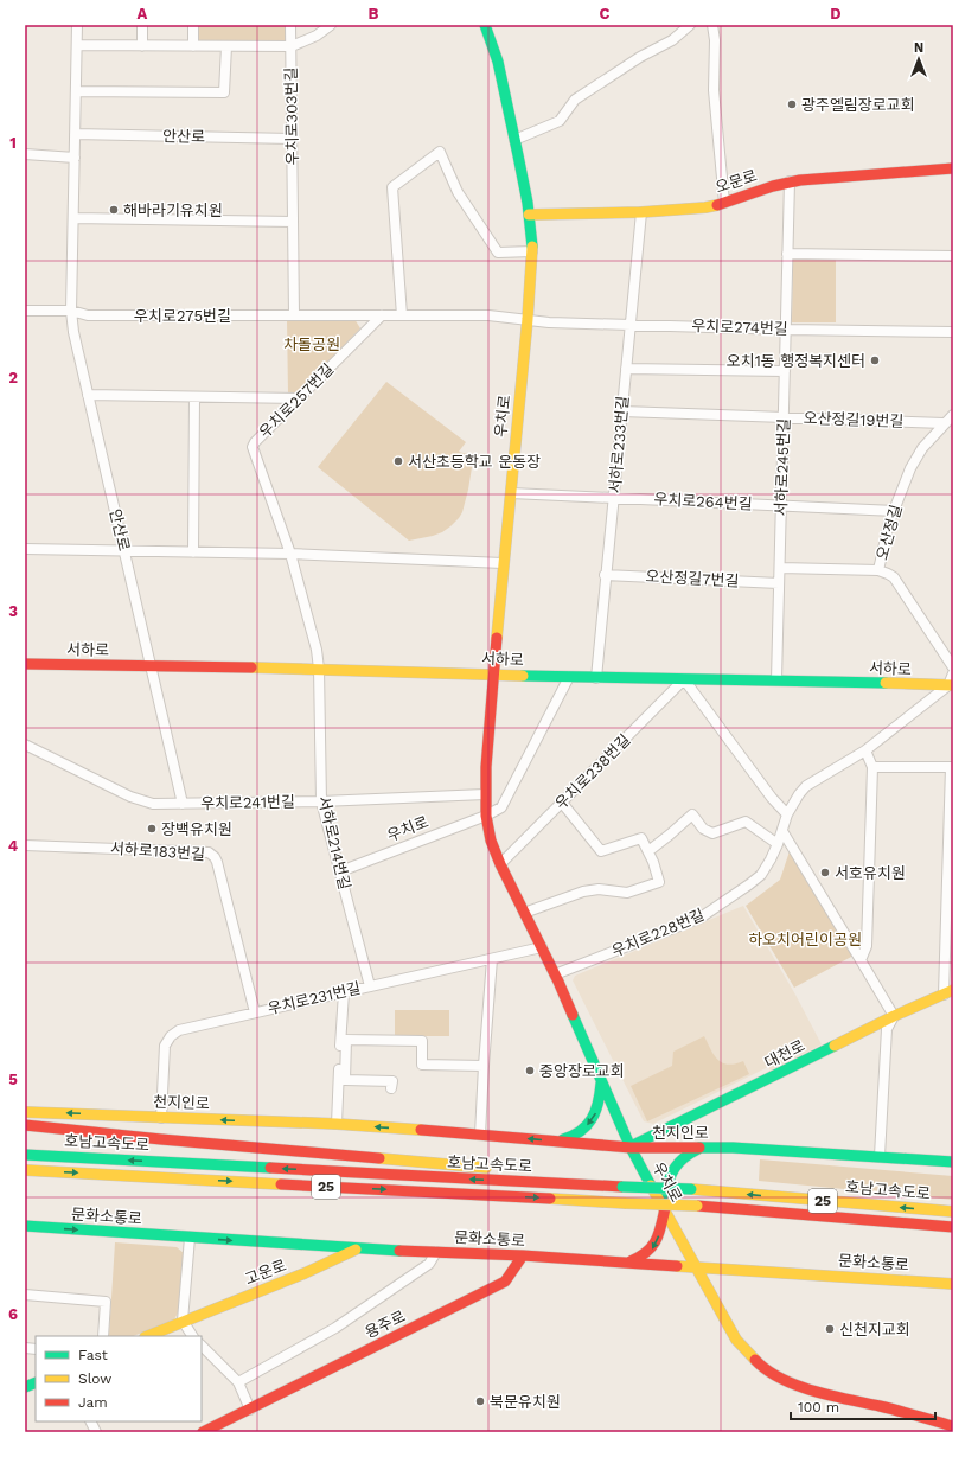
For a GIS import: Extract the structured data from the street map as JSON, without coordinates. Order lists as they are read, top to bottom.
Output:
{
  "streets": {
    "main road": [
      "오문로",
      "우치로",
      "서하로",
      "대천로",
      "천지인로",
      "호남고속도로",
      "25",
      "문화소통로",
      "고운로",
      "용주로"
    ],
    "street": [
      "우치로303번길",
      "안산로",
      "우치로275번길",
      "우치로274번길",
      "우치로257번길",
      "오산정길19번길",
      "서하로233번길",
      "서하로245번길",
      "우치로264번길",
      "오산정길",
      "오산정길7번길",
      "우치로238번길",
      "우치로241번길",
      "서하로214번길",
      "서하로183번길",
      "우치로228번길",
      "우치로231번길"
    ]
  },
  "crossings": [
    ["우치로303번길", "안산로"],
    ["안산로", "우치로275번길"],
    ["안산로", "서하로"],
    ["오문로", "우치로"],
    ["오문로", "서하로233번길"],
    ["오문로", "서하로245번길"],
    ["우치로275번길", "우치로274번길"],
    ["우치로275번길", "우치로257번길"],
    ["우치로275번길", "우치로"],
    ["우치로274번길", "우치로"],
    ["우치로274번길", "서하로233번길"],
    ["우치로274번길", "서하로245번길"],
    ["우치로", "우치로264번길"],
    ["우치로", "서하로"],
    ["우치로", "우치로238번길"],
    ["우치로", "우치로241번길"],
    ["우치로", "서하로214번길"],
    ["우치로", "우치로228번길"],
    ["우치로", "우치로231번길"],
    ["우치로", "대천로"],
    ["우치로", "천지인로"],
    ["우치로", "문화소통로"],
    ["오산정길19번길", "서하로233번길"],
    ["오산정길19번길", "서하로245번길"],
    ["오산정길19번길", "오산정길"],
    ["서하로233번길", "우치로264번길"],
    ["서하로233번길", "오산정길7번길"],
    ["서하로233번길", "서하로"],
    ["서하로245번길", "우치로264번길"],
    ["서하로245번길", "오산정길7번길"],
    ["서하로245번길", "서하로"],
    ["우치로264번길", "오산정길"],
    ["서하로", "우치로238번길"],
    ["서하로", "서하로214번길"],
    ["서하로", "우치로228번길"],
    ["우치로241번길", "서하로214번길"],
    ["서하로214번길", "우치로231번길"],
    ["서하로183번길", "우치로231번길"],
    ["우치로231번길", "천지인로"],
    ["대천로", "천지인로"],
    ["문화소통로", "고운로"],
    ["문화소통로", "용주로"]
  ],
  "parks": ["차돌공원", "하오치어린이공원"],
  "places": [
    "광주엘림장로교회",
    "해바라기유치원",
    "오치1동 행정복지센터",
    "서산초등학교 운동장",
    "장백유치원",
    "서호유치원",
    "중앙장로교회",
    "신천지교회",
    "북문유치원"
  ],
  "legend": ["Fast", "Slow", "Jam"],
  "scale_bar": "100 m",
  "north": "top",
  "grid": {
    "columns": [
      "A",
      "B",
      "C",
      "D"
    ],
    "rows": [
      "1",
      "2",
      "3",
      "4",
      "5",
      "6"
    ]
  }
}
